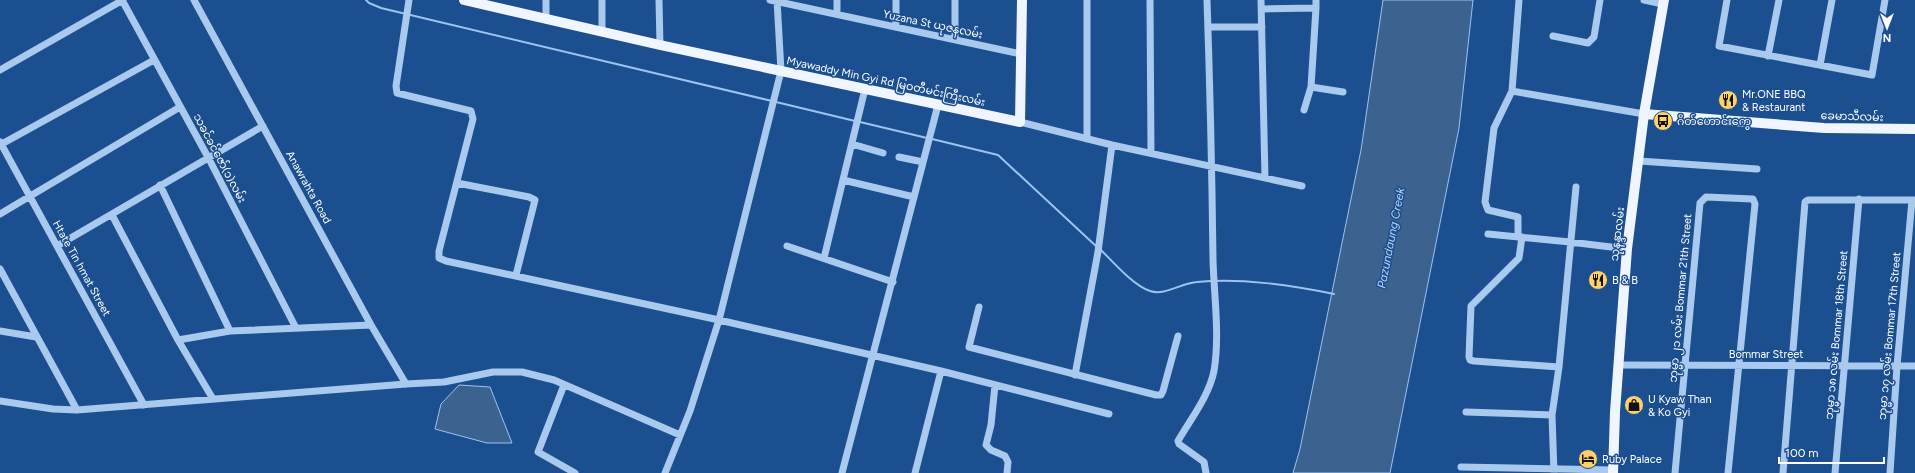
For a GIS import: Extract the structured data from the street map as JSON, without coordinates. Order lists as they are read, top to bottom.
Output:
{
  "streets": {
    "main road": ["Myawaddy Min Gyi Rd မြဝတီမင်းကြီးလမ်း", "ခေမာသီလမ်း", "သုနန္ဒာလမ်း"],
    "street": [
      "Yuzana St ယုဇနလမ်း",
      "သခင်ခင်ဇော်(၁)လမ်း",
      "Anawrahta Road",
      "Htate Tin hmat Street",
      "ဘုမ္မာ ၂၁ လမ်း Bommar 21th Street",
      "ဘုမ္မာ ၁၈ လမ်း Bommar 18th Street",
      "ဘုမ္မာ ၁၇ လမ်း Bommar 17th Street",
      "Bommar Street"
    ]
  },
  "crossings": [
    ["ခေမာသီလမ်း", "သုနန္ဒာလမ်း"],
    ["သုနန္ဒာလမ်း", "Bommar Street"],
    ["ဘုမ္မာ ၂၁ လမ်း Bommar 21th Street", "Bommar Street"],
    ["ဘုမ္မာ ၁၈ လမ်း Bommar 18th Street", "Bommar Street"],
    ["ဘုမ္မာ ၁၇ လမ်း Bommar 17th Street", "Bommar Street"]
  ],
  "water": ["Pazundaung Creek"],
  "places": {
    "restaurant": ["Mr.ONE BBQ & Restaurant", "B & B"],
    "bus stop": ["ဂိတ်ဟောင်းကွေ"],
    "shop": ["U Kyaw Than & Ko Gyi"],
    "hotel": ["Ruby Palace"]
  },
  "scale_bar": "100 m",
  "north": "bottom"
}
